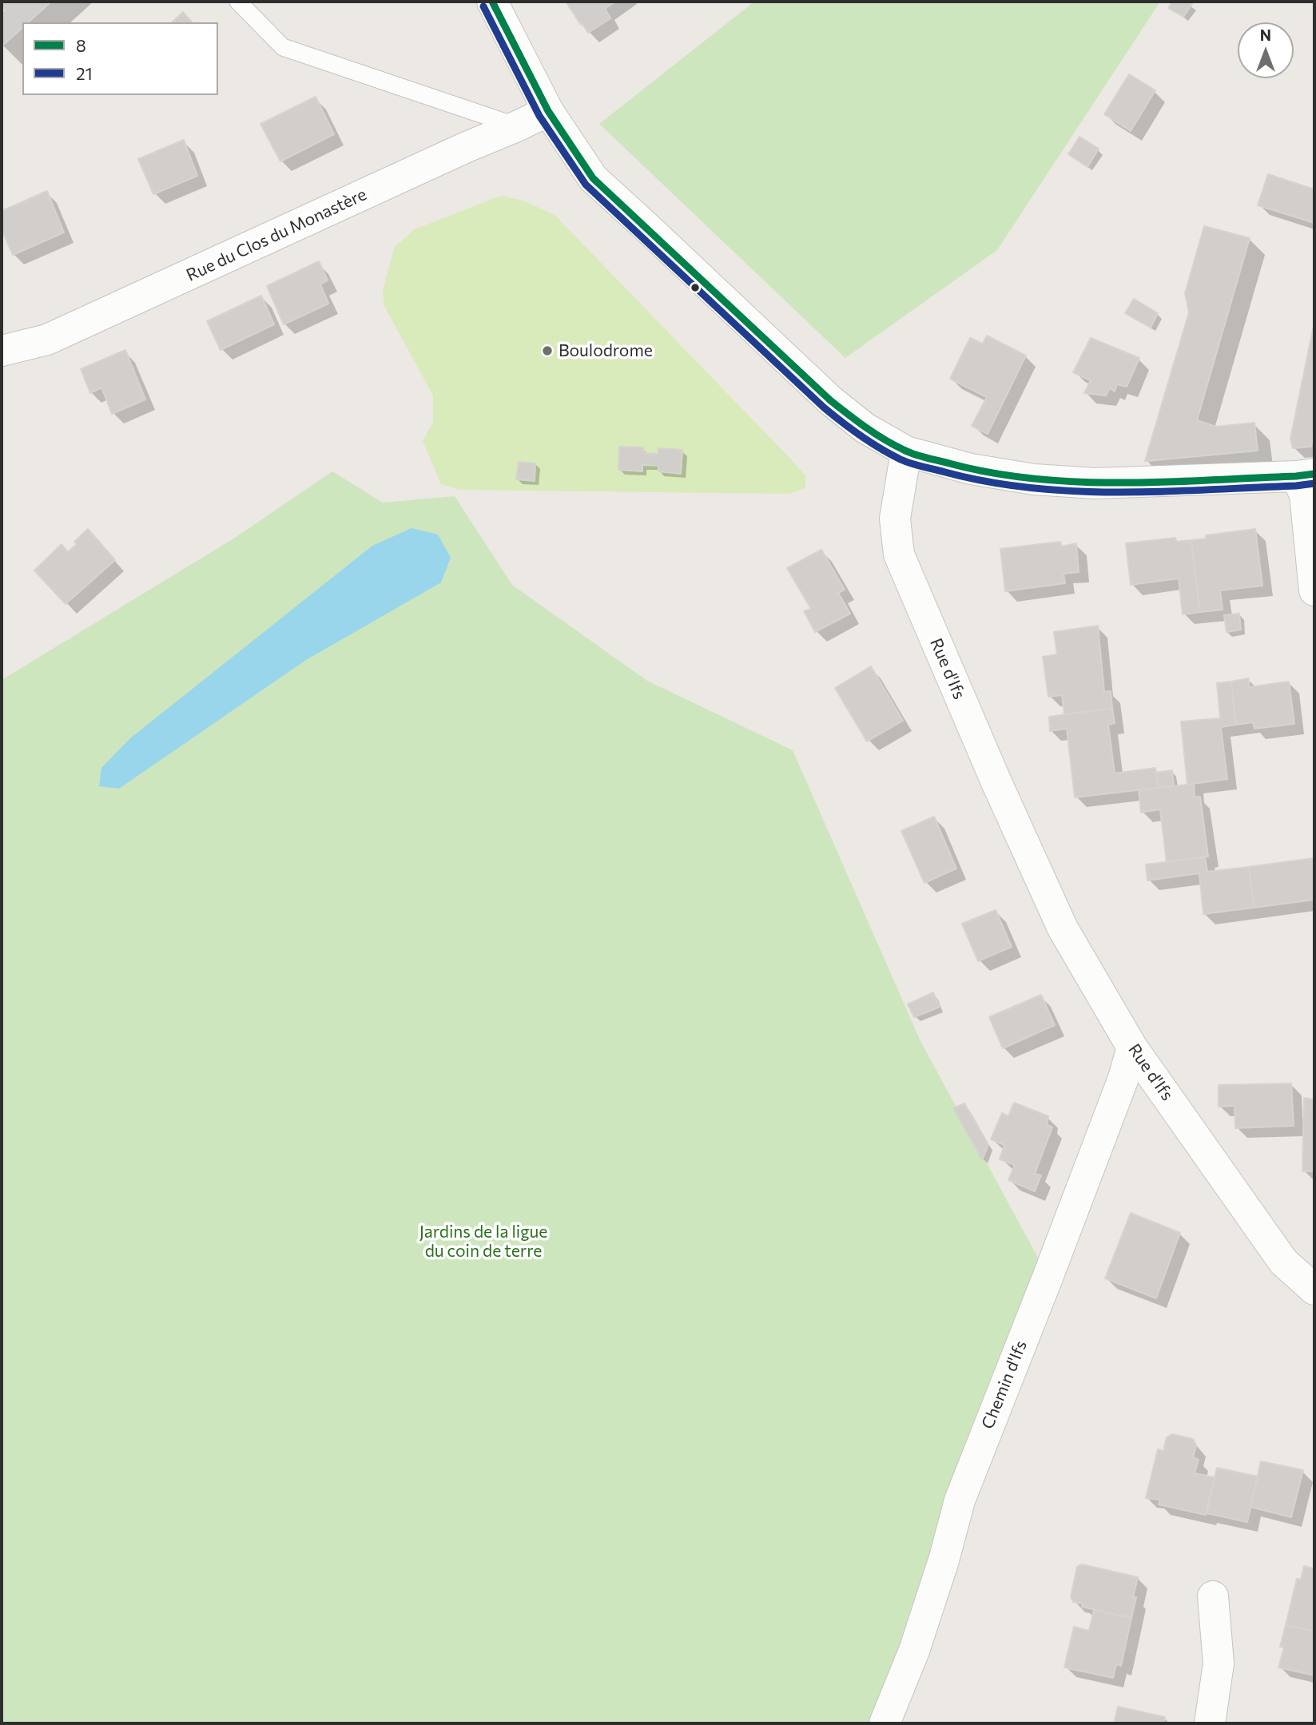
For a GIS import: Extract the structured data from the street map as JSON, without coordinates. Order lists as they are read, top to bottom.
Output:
{
  "streets": {
    "street": ["Rue du Clos du Monastère", "Rue d'Ifs", "Chemin d'Ifs"]
  },
  "crossings": [
    ["Rue d'Ifs", "Chemin d'Ifs"]
  ],
  "parks": ["Jardins de la ligue du coin de terre"],
  "places": ["Boulodrome"],
  "lines": ["transit line 8", "transit line 21"],
  "legend": ["8", "21"],
  "north": "top"
}
